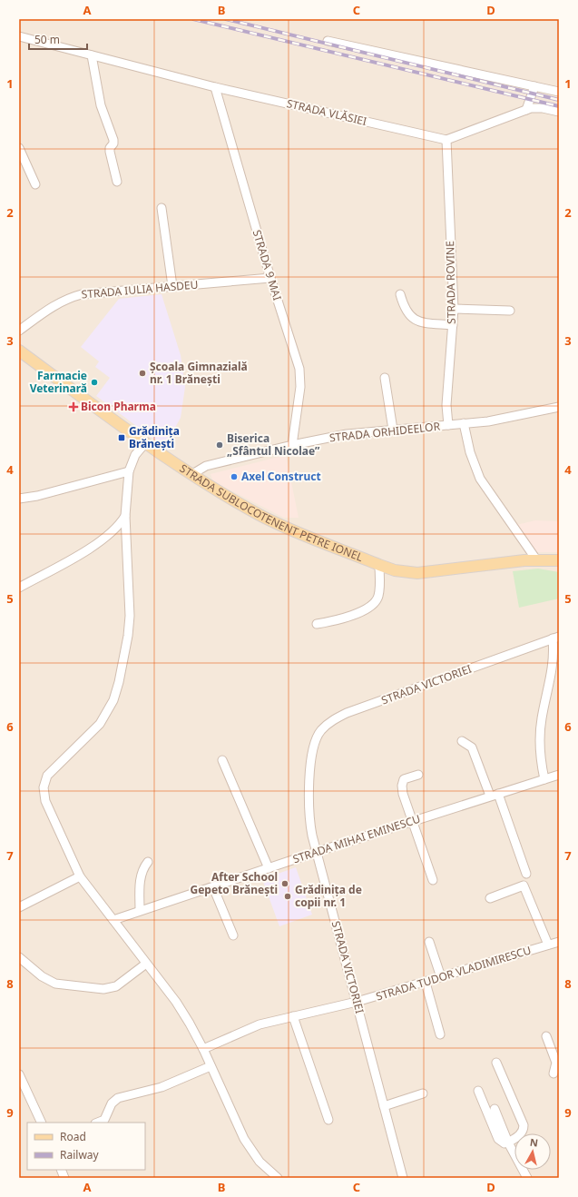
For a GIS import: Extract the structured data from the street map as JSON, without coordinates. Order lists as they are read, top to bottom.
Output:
{
  "streets": {
    "main road": ["STRADA SUBLOCOTENENT PETRE IONEL"],
    "street": [
      "STRADA VLĂSIEI",
      "STRADA 9 MAI",
      "STRADA ROVINE",
      "STRADA IULIA HASDEU",
      "STRADA ORHIDEELOR",
      "STRADA VICTORIEI",
      "STRADA MIHAI EMINESCU",
      "STRADA TUDOR VLADIMIRESCU"
    ]
  },
  "crossings": [
    ["STRADA VLĂSIEI", "STRADA 9 MAI"],
    ["STRADA VLĂSIEI", "STRADA ROVINE"],
    ["STRADA 9 MAI", "STRADA IULIA HASDEU"],
    ["STRADA 9 MAI", "STRADA ORHIDEELOR"],
    ["STRADA ROVINE", "STRADA ORHIDEELOR"],
    ["STRADA ORHIDEELOR", "STRADA SUBLOCOTENENT PETRE IONEL"],
    ["STRADA VICTORIEI", "STRADA MIHAI EMINESCU"],
    ["STRADA VICTORIEI", "STRADA TUDOR VLADIMIRESCU"]
  ],
  "places": {
    "other": [
      "Școala Gimnazială nr. 1 Brănești",
      "Farmacie Veterinară",
      "Biserica „Sfântul Nicolae”",
      "Axel Construct",
      "After School Gepeto Brănești",
      "Grădinița de copii nr. 1"
    ],
    "health": ["Bicon Pharma"],
    "transit": ["Grădinița Brănești"]
  },
  "legend": ["Road", "Railway"],
  "scale_bar": "50 m",
  "north": "top",
  "grid": {
    "columns": [
      "A",
      "B",
      "C",
      "D"
    ],
    "rows": [
      "1",
      "2",
      "3",
      "4",
      "5",
      "6",
      "7",
      "8",
      "9"
    ]
  }
}
